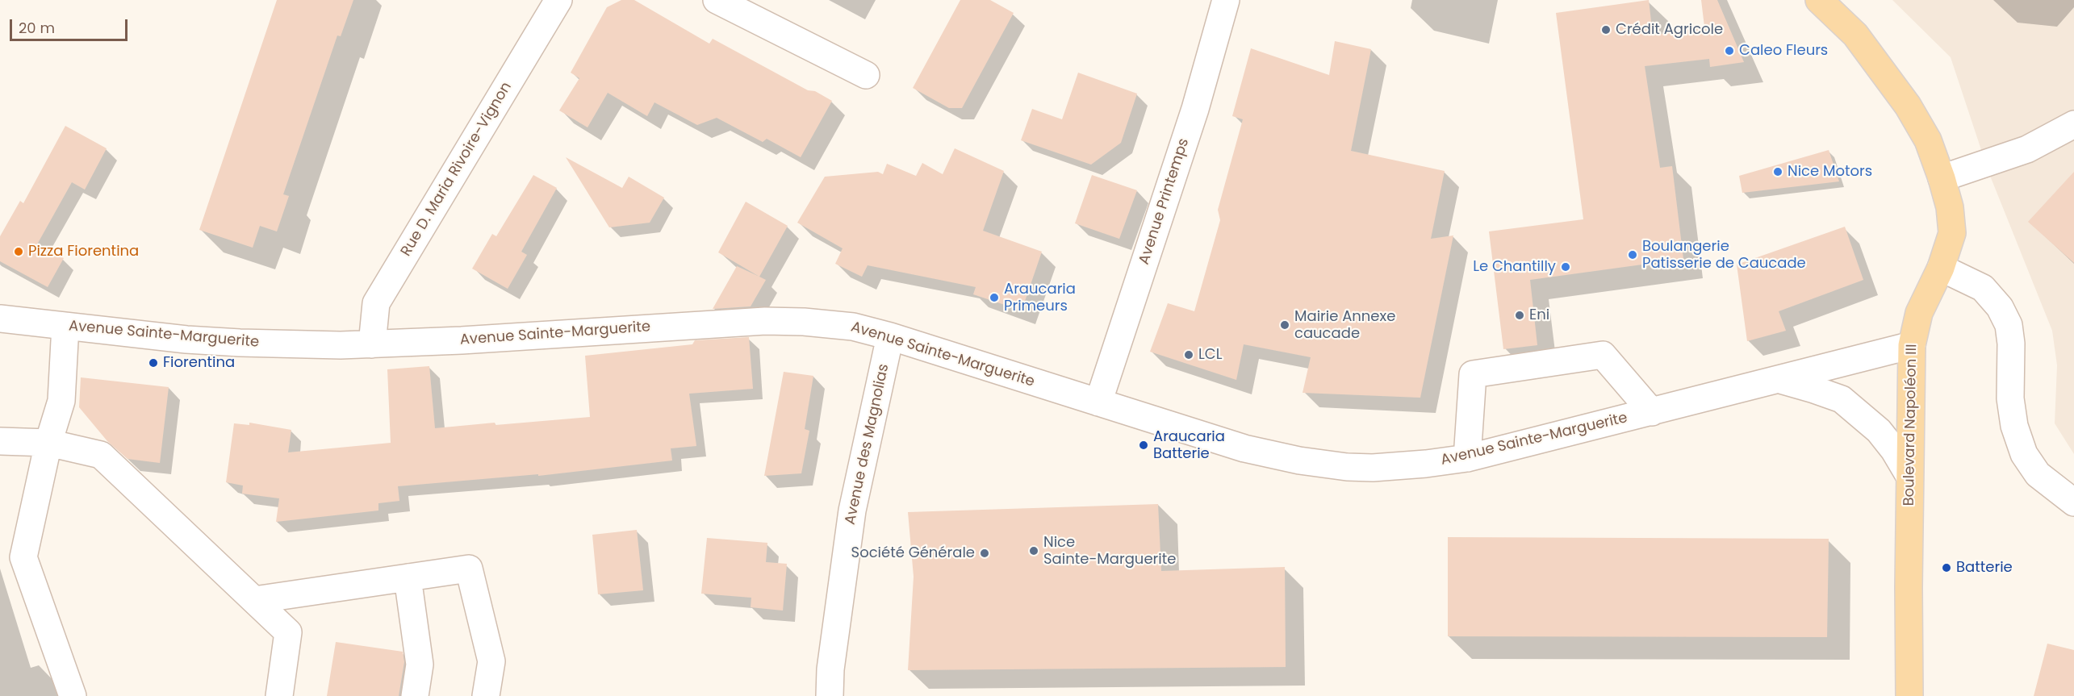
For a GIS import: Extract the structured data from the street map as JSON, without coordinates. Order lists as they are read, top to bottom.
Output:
{
  "streets": {
    "main road": ["Boulevard Napoléon III"],
    "street": [
      "Rue D. Maria Rivoire-Vignon",
      "Avenue Printemps",
      "Avenue Sainte-Marguerite",
      "Avenue des Magnolias"
    ]
  },
  "crossings": [
    ["Rue D. Maria Rivoire-Vignon", "Avenue Sainte-Marguerite"],
    ["Avenue Printemps", "Avenue Sainte-Marguerite"],
    ["Avenue Sainte-Marguerite", "Boulevard Napoléon III"],
    ["Avenue Sainte-Marguerite", "Avenue des Magnolias"]
  ],
  "places": [
    "Crédit Agricole",
    "Caleo Fleurs",
    "Nice Motors",
    "Pizza Fiorentina",
    "Boulangerie Patisserie de Caucade",
    "Le Chantilly",
    "Araucaria Primeurs",
    "Eni",
    "Mairie Annexe caucade",
    "LCL",
    "Fiorentina",
    "Araucaria Batterie",
    "Nice Sainte-Marguerite",
    "Société Générale",
    "Batterie"
  ],
  "scale_bar": "20 m"
}
